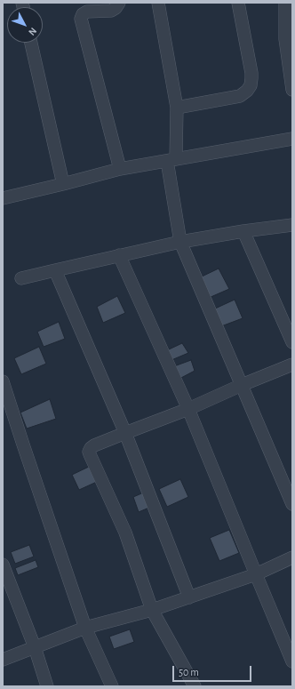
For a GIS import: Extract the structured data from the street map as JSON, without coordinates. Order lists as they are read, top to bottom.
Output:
{
  "scale_bar": "50 m",
  "north": "bottom right"
}
